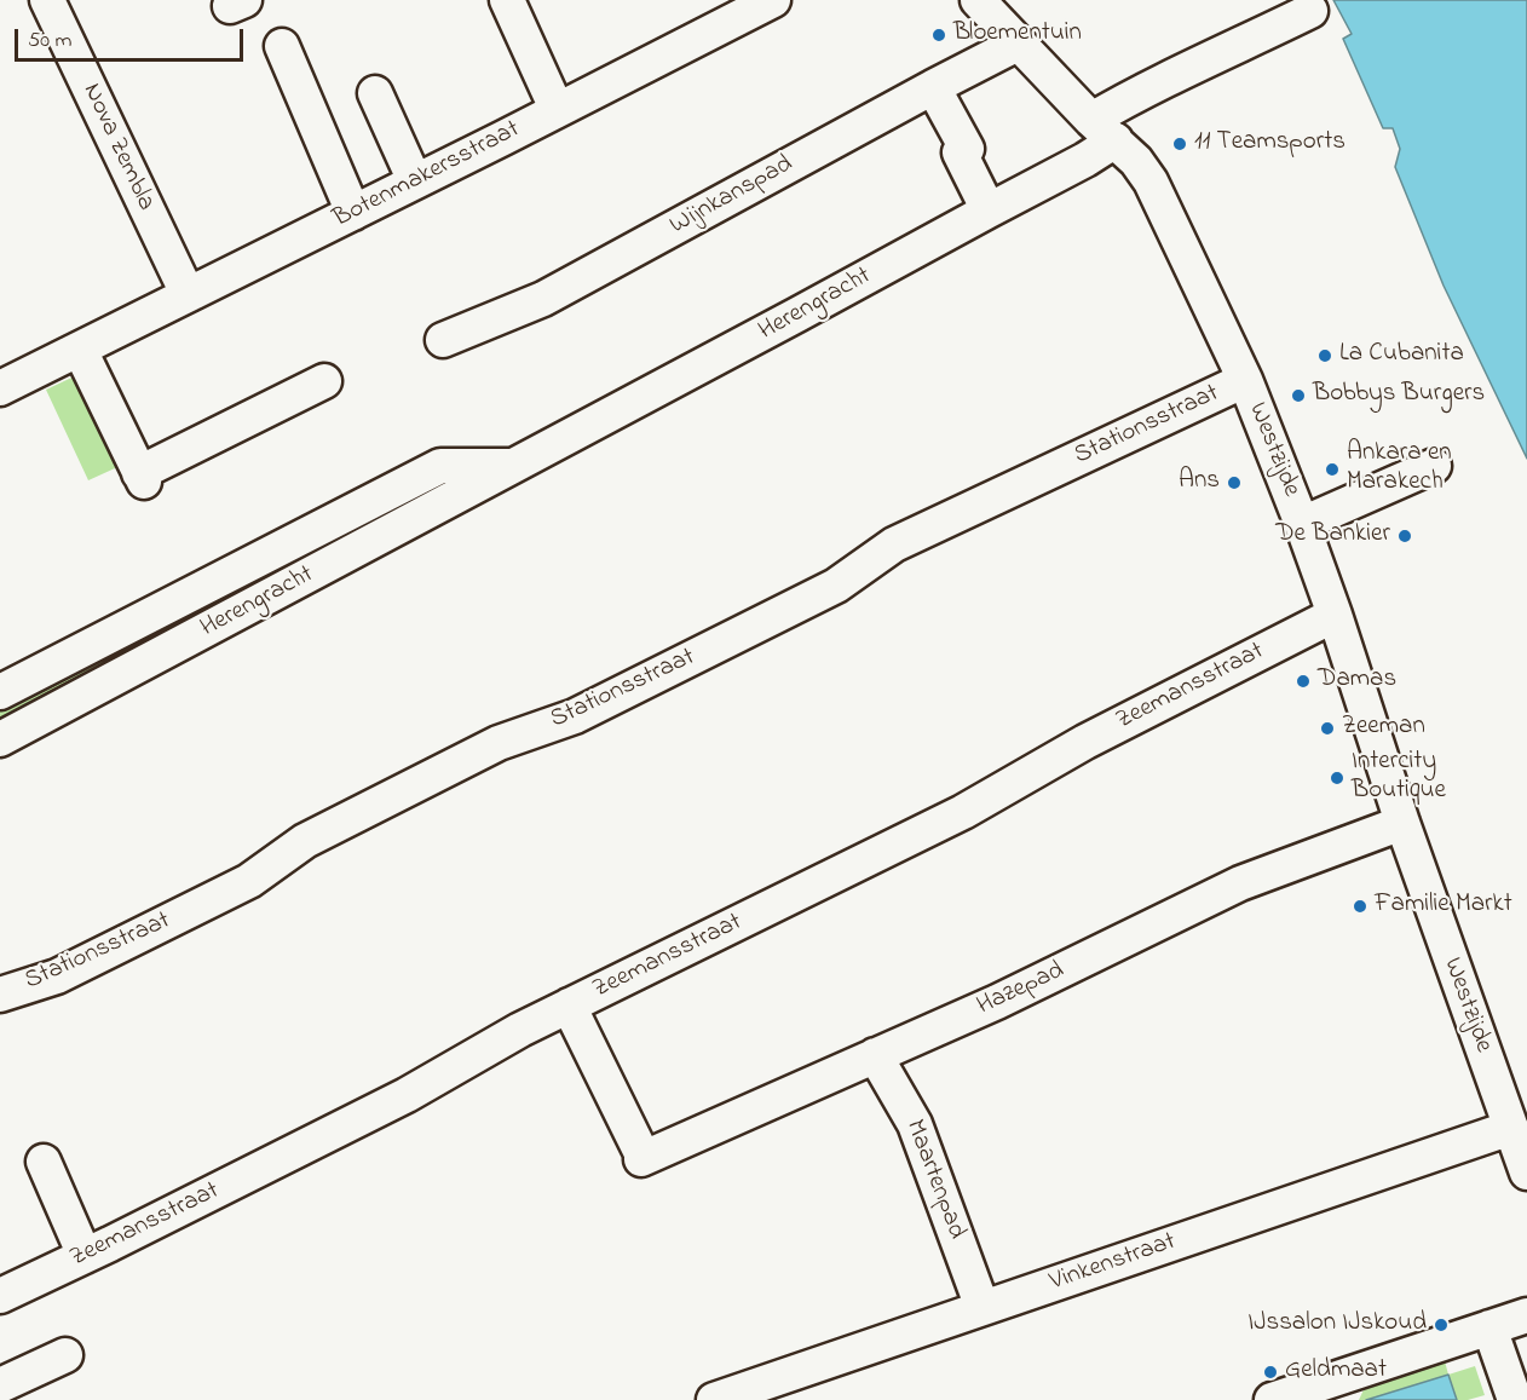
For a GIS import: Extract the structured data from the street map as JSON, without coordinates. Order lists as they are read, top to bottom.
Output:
{
  "streets": {
    "street": [
      "Nova Zembla",
      "Botenmakersstraat",
      "Wijnkanspad",
      "Herengracht",
      "Stationsstraat",
      "Westzijde",
      "Zeemansstraat",
      "Hazepad",
      "Maartenpad",
      "Vinkenstraat"
    ]
  },
  "crossings": [
    ["Nova Zembla", "Botenmakersstraat"],
    ["Wijnkanspad", "Westzijde"],
    ["Herengracht", "Westzijde"],
    ["Stationsstraat", "Westzijde"],
    ["Westzijde", "Zeemansstraat"],
    ["Westzijde", "Hazepad"],
    ["Westzijde", "Vinkenstraat"],
    ["Zeemansstraat", "Hazepad"],
    ["Hazepad", "Maartenpad"],
    ["Maartenpad", "Vinkenstraat"]
  ],
  "places": [
    "Bloementuin",
    "11 Teamsports",
    "La Cubanita",
    "Bobbys Burgers",
    "Ankara en Marakech",
    "Ans",
    "De Bankier",
    "Damas",
    "Zeeman",
    "Intercity Boutique",
    "Familie Markt",
    "IJssalon IJskoud",
    "Geldmaat"
  ],
  "scale_bar": "50 m"
}
